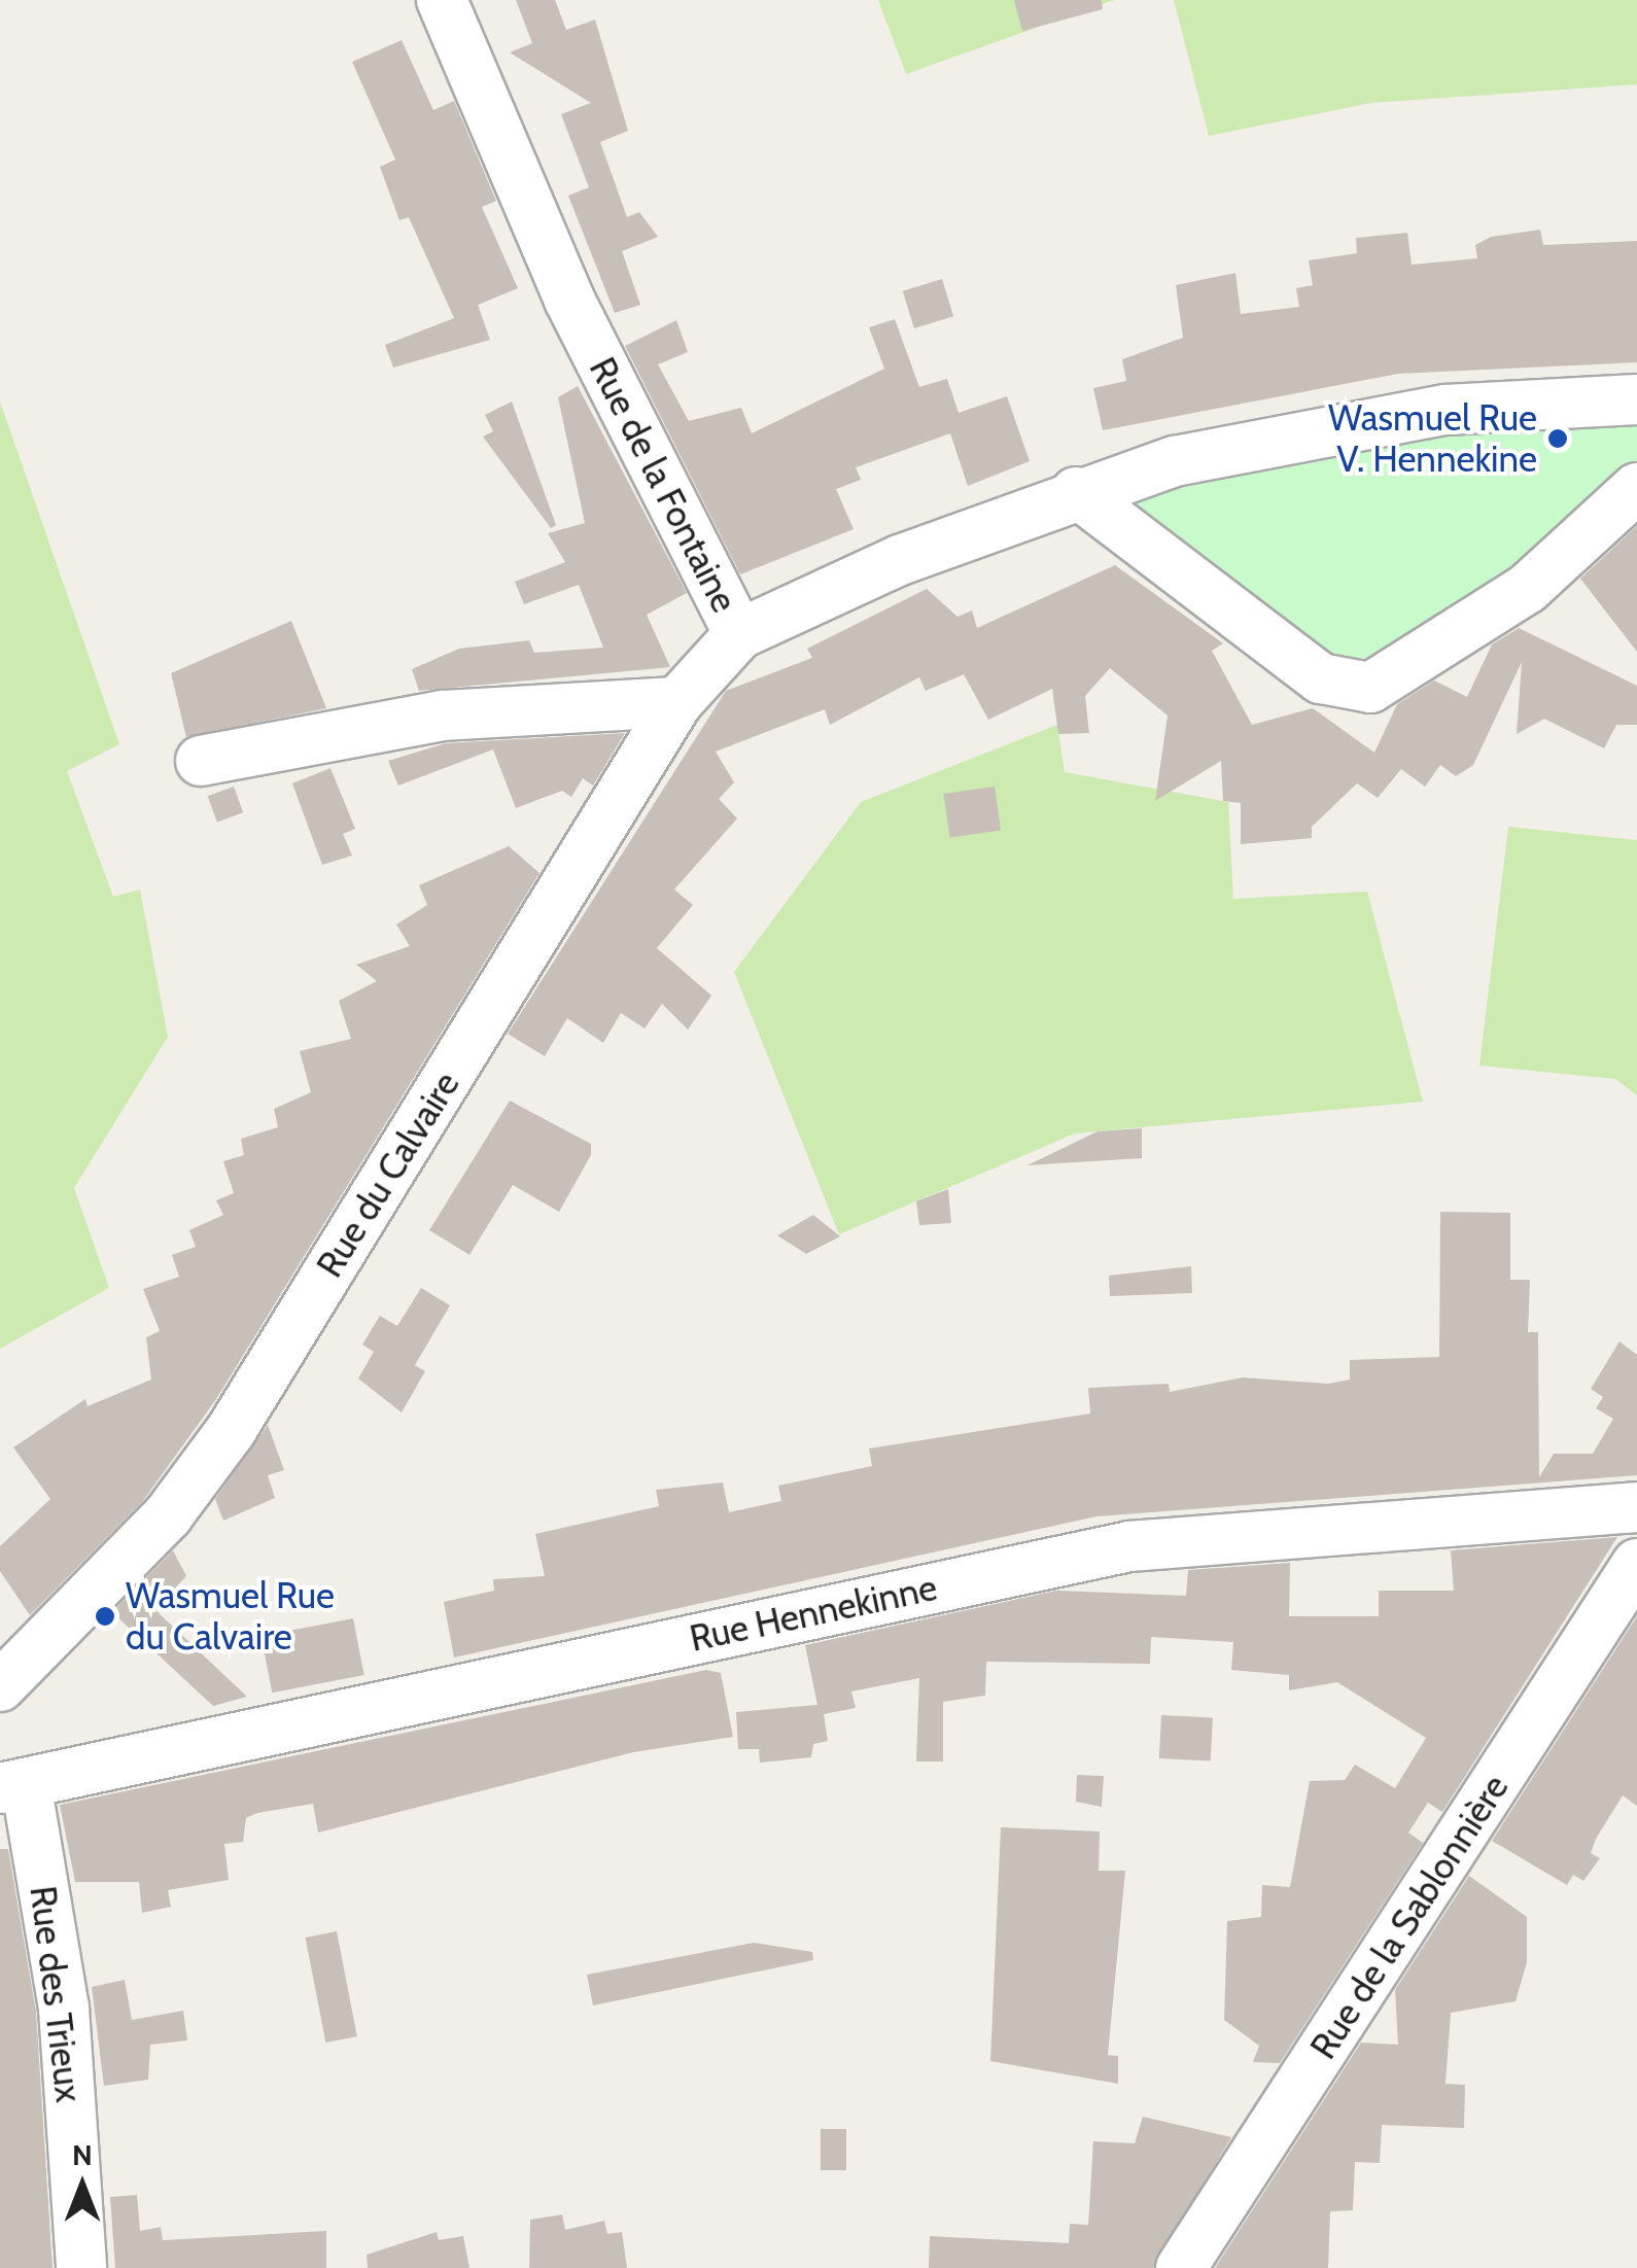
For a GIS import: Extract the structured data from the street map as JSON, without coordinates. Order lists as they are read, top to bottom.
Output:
{
  "streets": {
    "street": [
      "Rue de la Fontaine",
      "Rue du Calvaire",
      "Rue Hennekinne",
      "Rue de la Sablonnière",
      "Rue des Trieux"
    ]
  },
  "crossings": [
    ["Rue de la Fontaine", "Rue du Calvaire"],
    ["Rue Hennekinne", "Rue des Trieux"]
  ],
  "places": ["Wasmuel Rue V. Hennekine", "Wasmuel Rue du Calvaire"],
  "north": "top"
}
